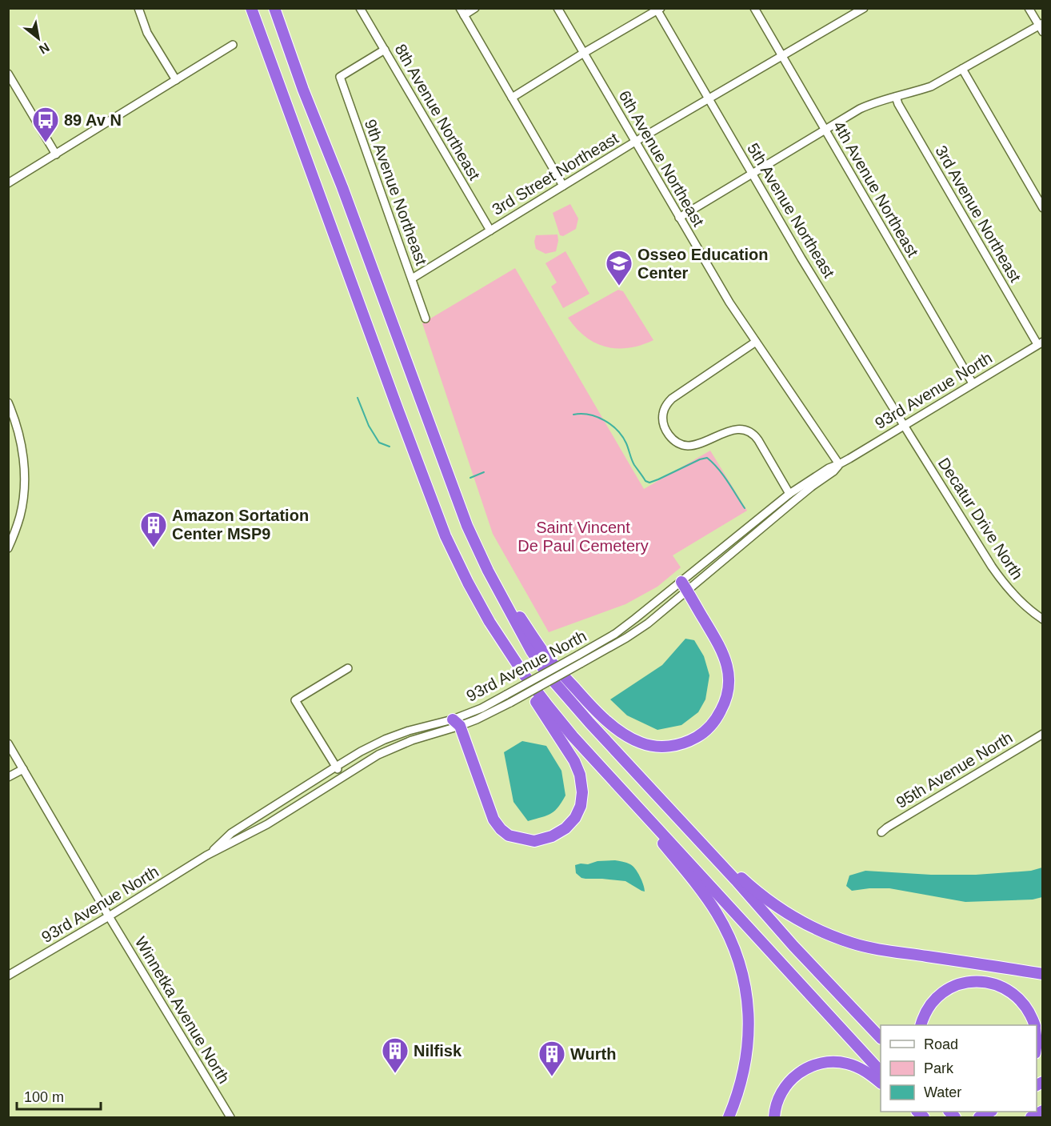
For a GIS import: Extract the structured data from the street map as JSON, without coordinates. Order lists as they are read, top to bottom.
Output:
{
  "streets": {
    "street": [
      "8th Avenue Northeast",
      "6th Avenue Northeast",
      "3rd Street Northeast",
      "4th Avenue Northeast",
      "9th Avenue Northeast",
      "5th Avenue Northeast",
      "3rd Avenue Northeast",
      "93rd Avenue North",
      "Decatur Drive North",
      "95th Avenue North",
      "Winnetka Avenue North"
    ]
  },
  "crossings": [
    ["8th Avenue Northeast", "3rd Street Northeast"],
    ["8th Avenue Northeast", "9th Avenue Northeast"],
    ["6th Avenue Northeast", "3rd Street Northeast"],
    ["6th Avenue Northeast", "93rd Avenue North"],
    ["3rd Street Northeast", "4th Avenue Northeast"],
    ["3rd Street Northeast", "9th Avenue Northeast"],
    ["3rd Street Northeast", "5th Avenue Northeast"],
    ["4th Avenue Northeast", "93rd Avenue North"],
    ["5th Avenue Northeast", "93rd Avenue North"],
    ["5th Avenue Northeast", "Decatur Drive North"],
    ["3rd Avenue Northeast", "93rd Avenue North"],
    ["93rd Avenue North", "Decatur Drive North"],
    ["93rd Avenue North", "Winnetka Avenue North"]
  ],
  "parks": ["Saint Vincent De Paul Cemetery"],
  "places": {
    "bus stop": ["89 Av N"],
    "school or university": ["Osseo Education Center"],
    "building": ["Amazon Sortation Center MSP9", "Nilfisk", "Wurth"]
  },
  "legend": ["Road", "Park", "Water"],
  "scale_bar": "100 m",
  "north": "bottom right"
}
